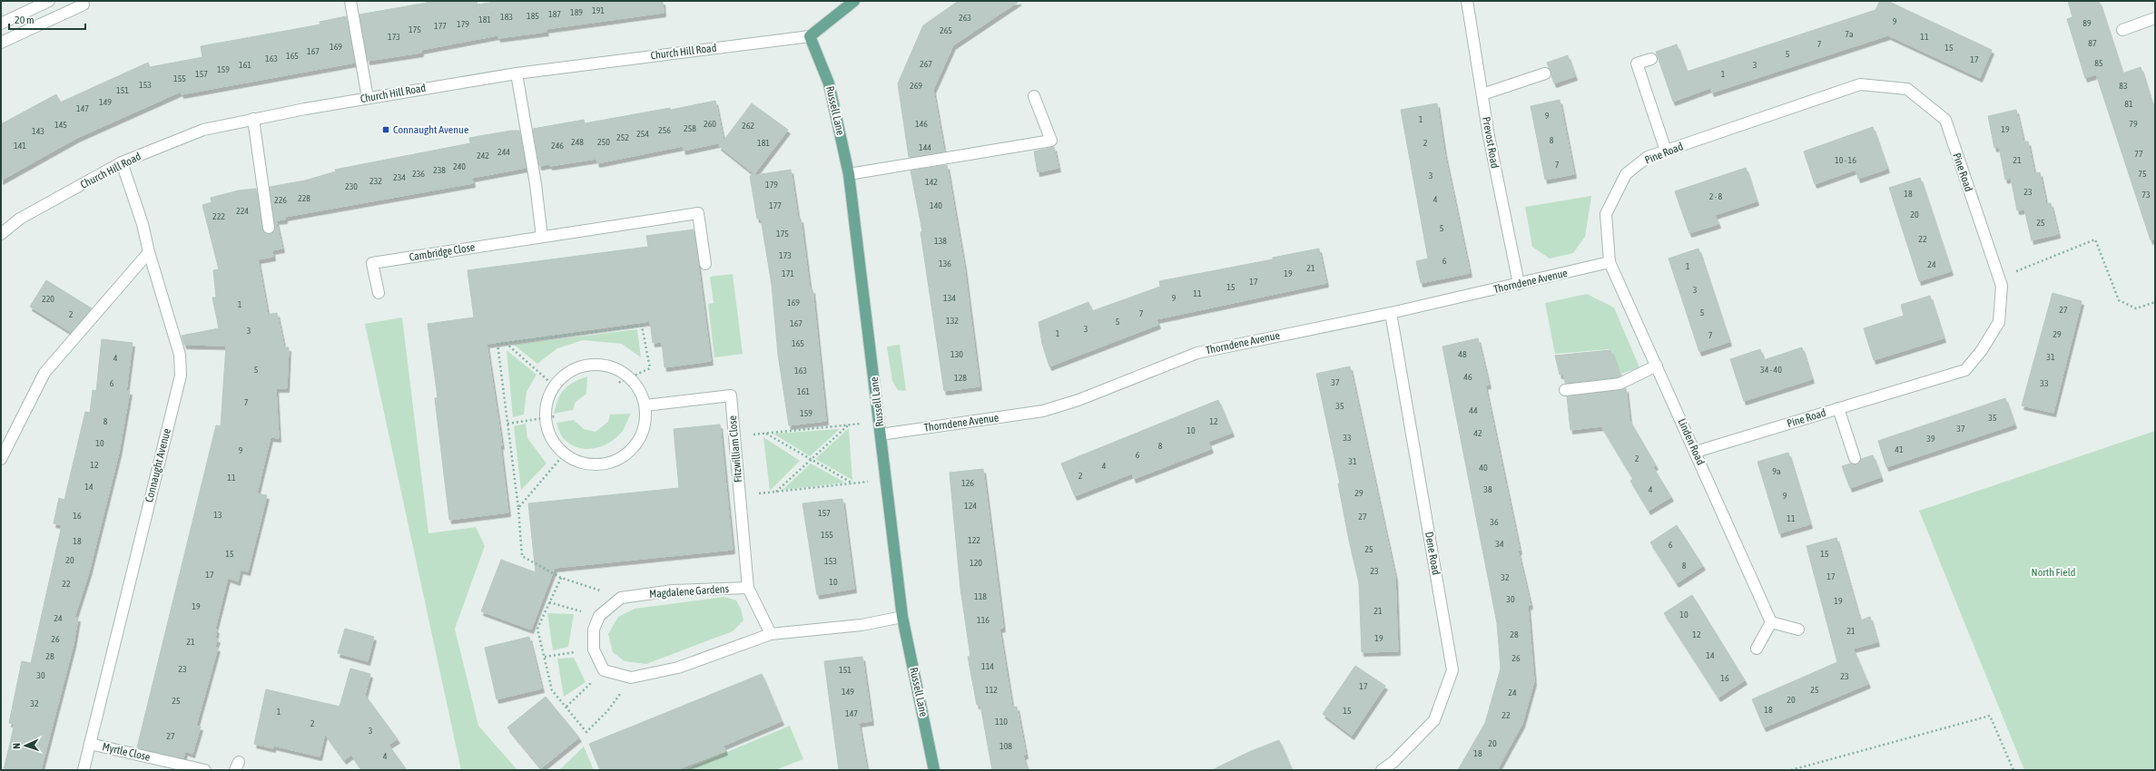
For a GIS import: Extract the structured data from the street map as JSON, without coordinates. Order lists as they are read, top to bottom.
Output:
{
  "streets": {
    "main road": ["Russell Lane"],
    "street": [
      "Church Hill Road",
      "Prevost Road",
      "Pine Road",
      "Cambridge Close",
      "Thorndene Avenue",
      "Linden Road",
      "Fitzwilliam Close",
      "Connaught Avenue",
      "Dene Road",
      "Magdalene Gardens",
      "Myrtle Close"
    ]
  },
  "crossings": [
    ["Church Hill Road", "Russell Lane"],
    ["Church Hill Road", "Connaught Avenue"],
    ["Russell Lane", "Thorndene Avenue"],
    ["Prevost Road", "Thorndene Avenue"],
    ["Pine Road", "Thorndene Avenue"],
    ["Pine Road", "Linden Road"],
    ["Thorndene Avenue", "Linden Road"],
    ["Thorndene Avenue", "Dene Road"],
    ["Fitzwilliam Close", "Magdalene Gardens"],
    ["Connaught Avenue", "Myrtle Close"]
  ],
  "parks": ["North Field"],
  "places": {
    "transit": ["Connaught Avenue"]
  },
  "house_numbers": [
    "191",
    "189",
    "187",
    "185",
    "183",
    "263",
    "181",
    "9",
    "89",
    "179",
    "177",
    "175",
    "265",
    "7a",
    "173",
    "11",
    "87",
    "7",
    "169",
    "15",
    "167",
    "5",
    "165",
    "163",
    "17",
    "85",
    "267",
    "161",
    "3",
    "159",
    "157",
    "1",
    "155",
    "153",
    "269",
    "83",
    "151",
    "149",
    "81",
    "147",
    "9",
    "1",
    "260",
    "146",
    "79",
    "145",
    "262",
    "258",
    "19",
    "256",
    "143",
    "254",
    "252",
    "8",
    "248",
    "250",
    "181",
    "2",
    "141",
    "246",
    "144",
    "244",
    "77",
    "242",
    "10 - 16",
    "21",
    "7",
    "240",
    "238",
    "236",
    "75",
    "3",
    "234",
    "232",
    "142",
    "179",
    "230",
    "23",
    "18",
    "73",
    "2 - 8",
    "228",
    "4",
    "226",
    "177",
    "140",
    "224",
    "20",
    "222",
    "25",
    "5",
    "175",
    "22",
    "138",
    "173",
    "6",
    "136",
    "24",
    "1",
    "21",
    "171",
    "19",
    "17",
    "15",
    "3",
    "11",
    "134",
    "9",
    "220",
    "169",
    "1",
    "27",
    "5",
    "7",
    "2",
    "132",
    "5",
    "167",
    "3",
    "3",
    "1",
    "29",
    "7",
    "165",
    "130",
    "48",
    "31",
    "4",
    "5",
    "34 - 40",
    "163",
    "46",
    "128",
    "37",
    "6",
    "33",
    "161",
    "7",
    "35",
    "44",
    "159",
    "35",
    "8",
    "12",
    "37",
    "10",
    "42",
    "33",
    "39",
    "10",
    "8",
    "41",
    "9",
    "6",
    "2",
    "31",
    "12",
    "4",
    "40",
    "9a",
    "2",
    "11",
    "126",
    "14",
    "38",
    "4",
    "29",
    "9",
    "124",
    "157",
    "13",
    "16",
    "27",
    "11",
    "36",
    "155",
    "122",
    "18",
    "34",
    "6",
    "25",
    "15",
    "15",
    "20",
    "153",
    "120",
    "8",
    "23",
    "17",
    "17",
    "32",
    "10",
    "22",
    "118",
    "30",
    "19",
    "19",
    "21",
    "10",
    "24",
    "116",
    "21",
    "28",
    "12",
    "19",
    "26",
    "21",
    "14",
    "28",
    "26",
    "114",
    "23",
    "151",
    "30",
    "23",
    "16",
    "17",
    "112",
    "25",
    "149",
    "24",
    "20",
    "25",
    "32",
    "18",
    "15",
    "1",
    "147",
    "22",
    "110",
    "2",
    "3",
    "27",
    "20",
    "108",
    "18",
    "4"
  ],
  "scale_bar": "20 m",
  "north": "left"
}
